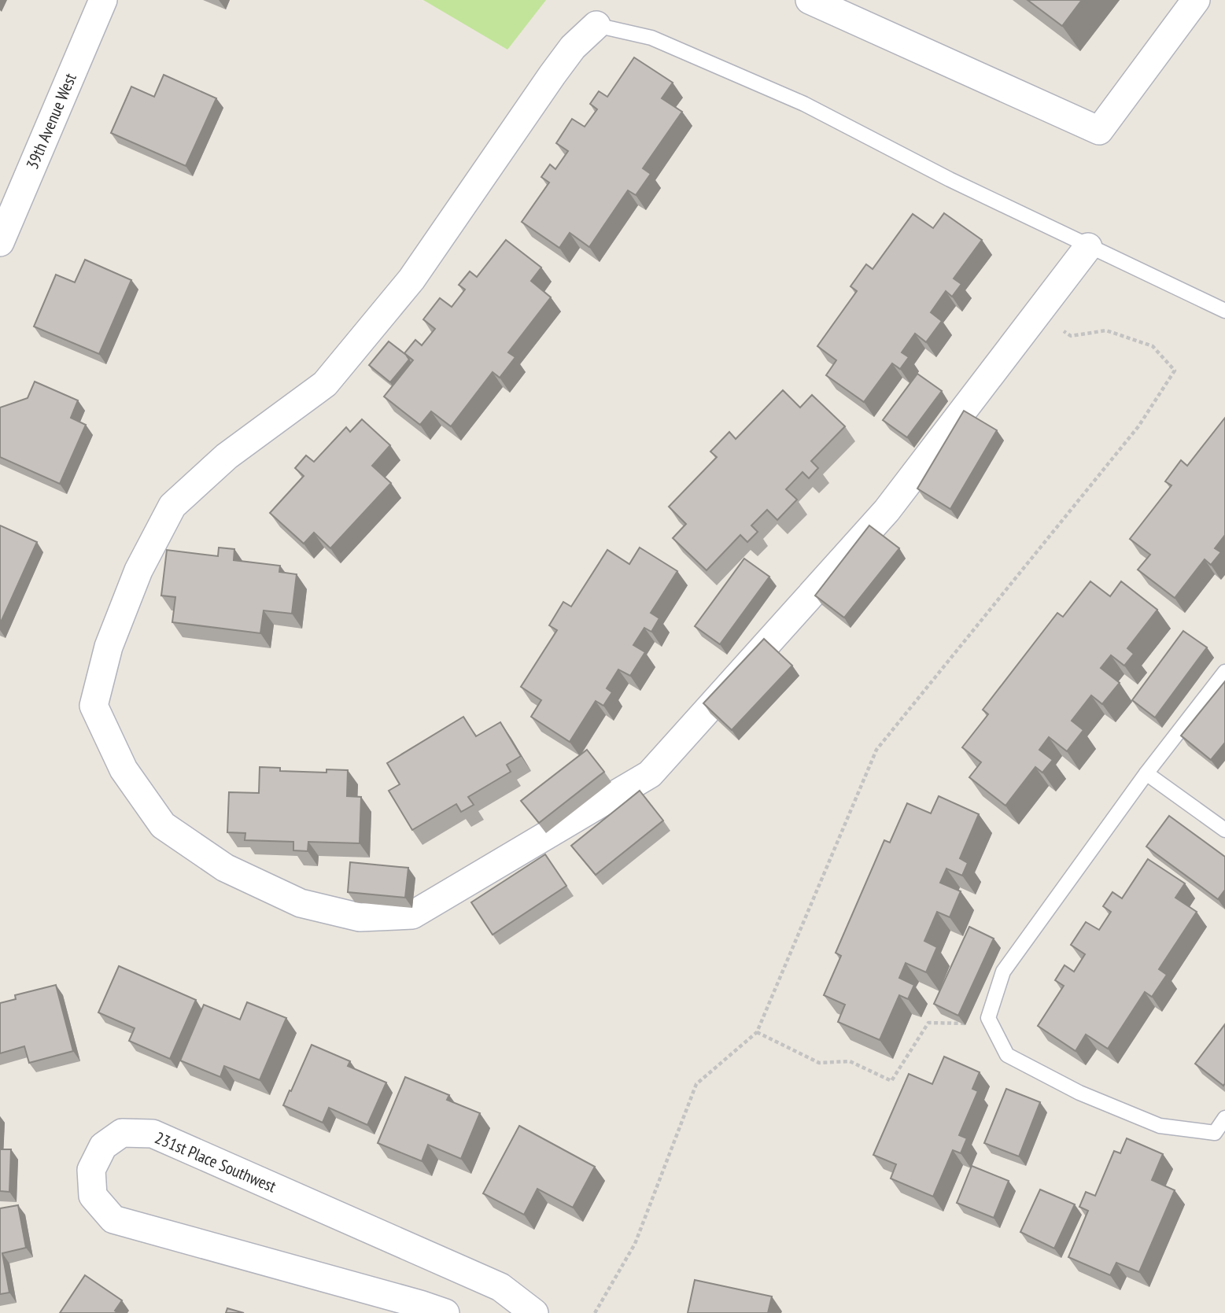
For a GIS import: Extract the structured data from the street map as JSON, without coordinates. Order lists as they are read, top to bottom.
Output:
{
  "streets": {
    "street": ["39th Avenue West", "231st Place Southwest"]
  }
}
